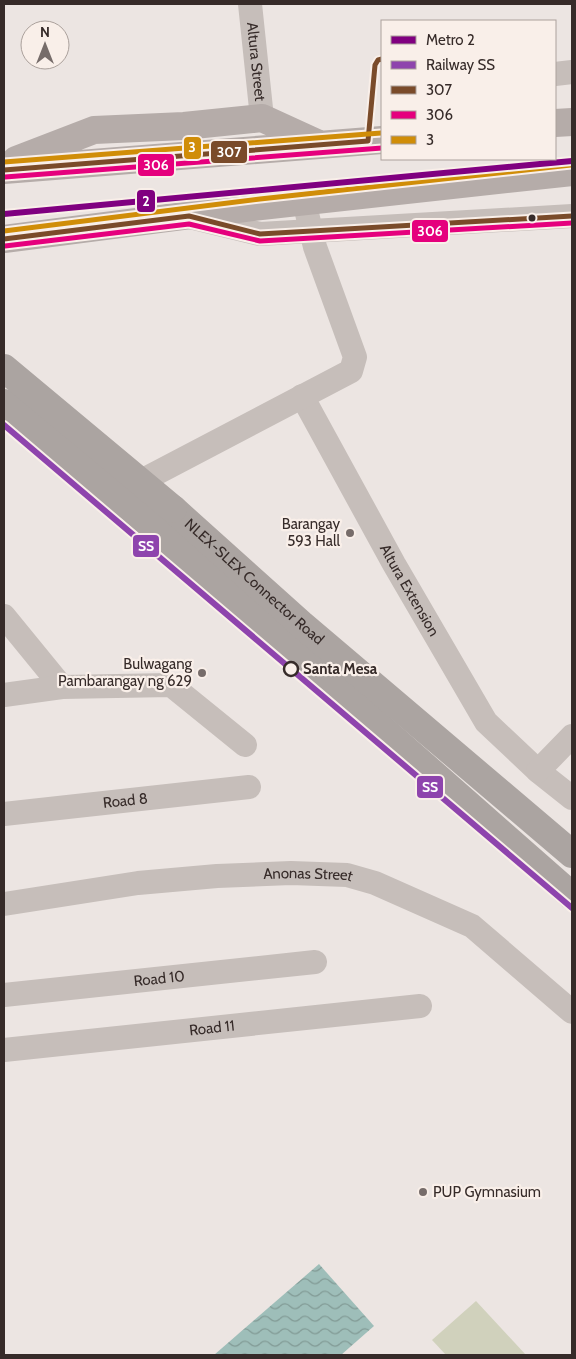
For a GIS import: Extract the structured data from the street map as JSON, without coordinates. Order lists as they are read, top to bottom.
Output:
{
  "streets": {
    "highway": ["NLEX-SLEX Connector Road"],
    "street": [
      "Altura Street",
      "Altura Extension",
      "Road 8",
      "Anonas Street",
      "Road 10",
      "Road 11"
    ]
  },
  "places": [
    "Barangay 593 Hall",
    "Santa Mesa",
    "Bulwagang Pambarangay ng 629",
    "PUP Gymnasium"
  ],
  "lines": [
    "transit line 307",
    "transit line 3",
    "transit line 306",
    "metro line 2",
    "rail line SS"
  ],
  "legend": [
    "Metro 2",
    "Railway SS",
    "307",
    "306",
    "3"
  ],
  "north": "top"
}
